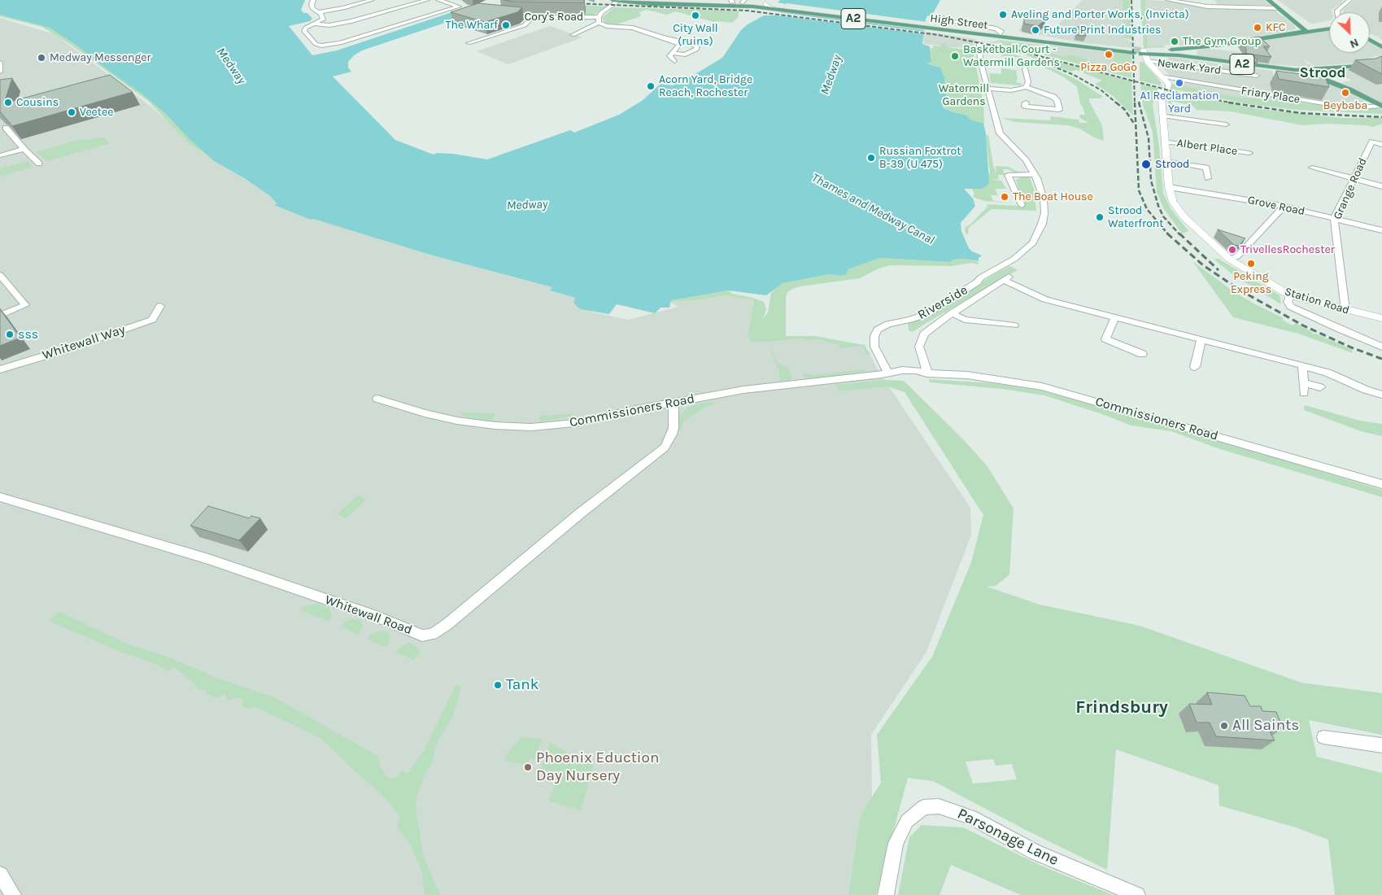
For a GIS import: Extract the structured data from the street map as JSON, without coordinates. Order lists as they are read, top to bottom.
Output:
{
  "streets": {
    "main road": ["A2", "High Street", "Station Road"],
    "street": [
      "Cory's Road",
      "Newark Yard",
      "Friary Place",
      "Albert Place",
      "Grange Road",
      "Grove Road",
      "Riverside",
      "Whitewall Way",
      "Commissioners Road",
      "Whitewall Road",
      "Parsonage Lane"
    ]
  },
  "crossings": [
    ["A2", "High Street"],
    ["Friary Place", "Station Road"],
    ["Albert Place", "Station Road"],
    ["Grange Road", "Grove Road"],
    ["Grange Road", "Station Road"],
    ["Grove Road", "Station Road"],
    ["Riverside", "Commissioners Road"],
    ["Commissioners Road", "Whitewall Road"]
  ],
  "districts": ["Strood", "Frindsbury"],
  "water": ["Medway", "Thames and Medway Canal"],
  "parks": ["Watermill Gardens"],
  "places": [
    "Aveling and Porter Works, (Invicta)",
    "City Wall (ruins)",
    "The Wharf",
    "KFC",
    "Future Print Industries",
    "The Gym Group",
    "Pizza GoGo",
    "Basketball Court - Watermill Gardens",
    "Medway Messenger",
    "A1 Reclamation Yard",
    "Acorn Yard, Bridge Reach, Rochester",
    "Beybaba",
    "Cousins",
    "Veetee",
    "Russian Foxtrot B-39 (U 475)",
    "Strood",
    "The Boat House",
    "Strood Waterfront",
    "TrivellesRochester",
    "Peking Express",
    "sss",
    "Tank",
    "All Saints",
    "Phoenix Eduction Day Nursery"
  ],
  "north": "bottom right"
}
